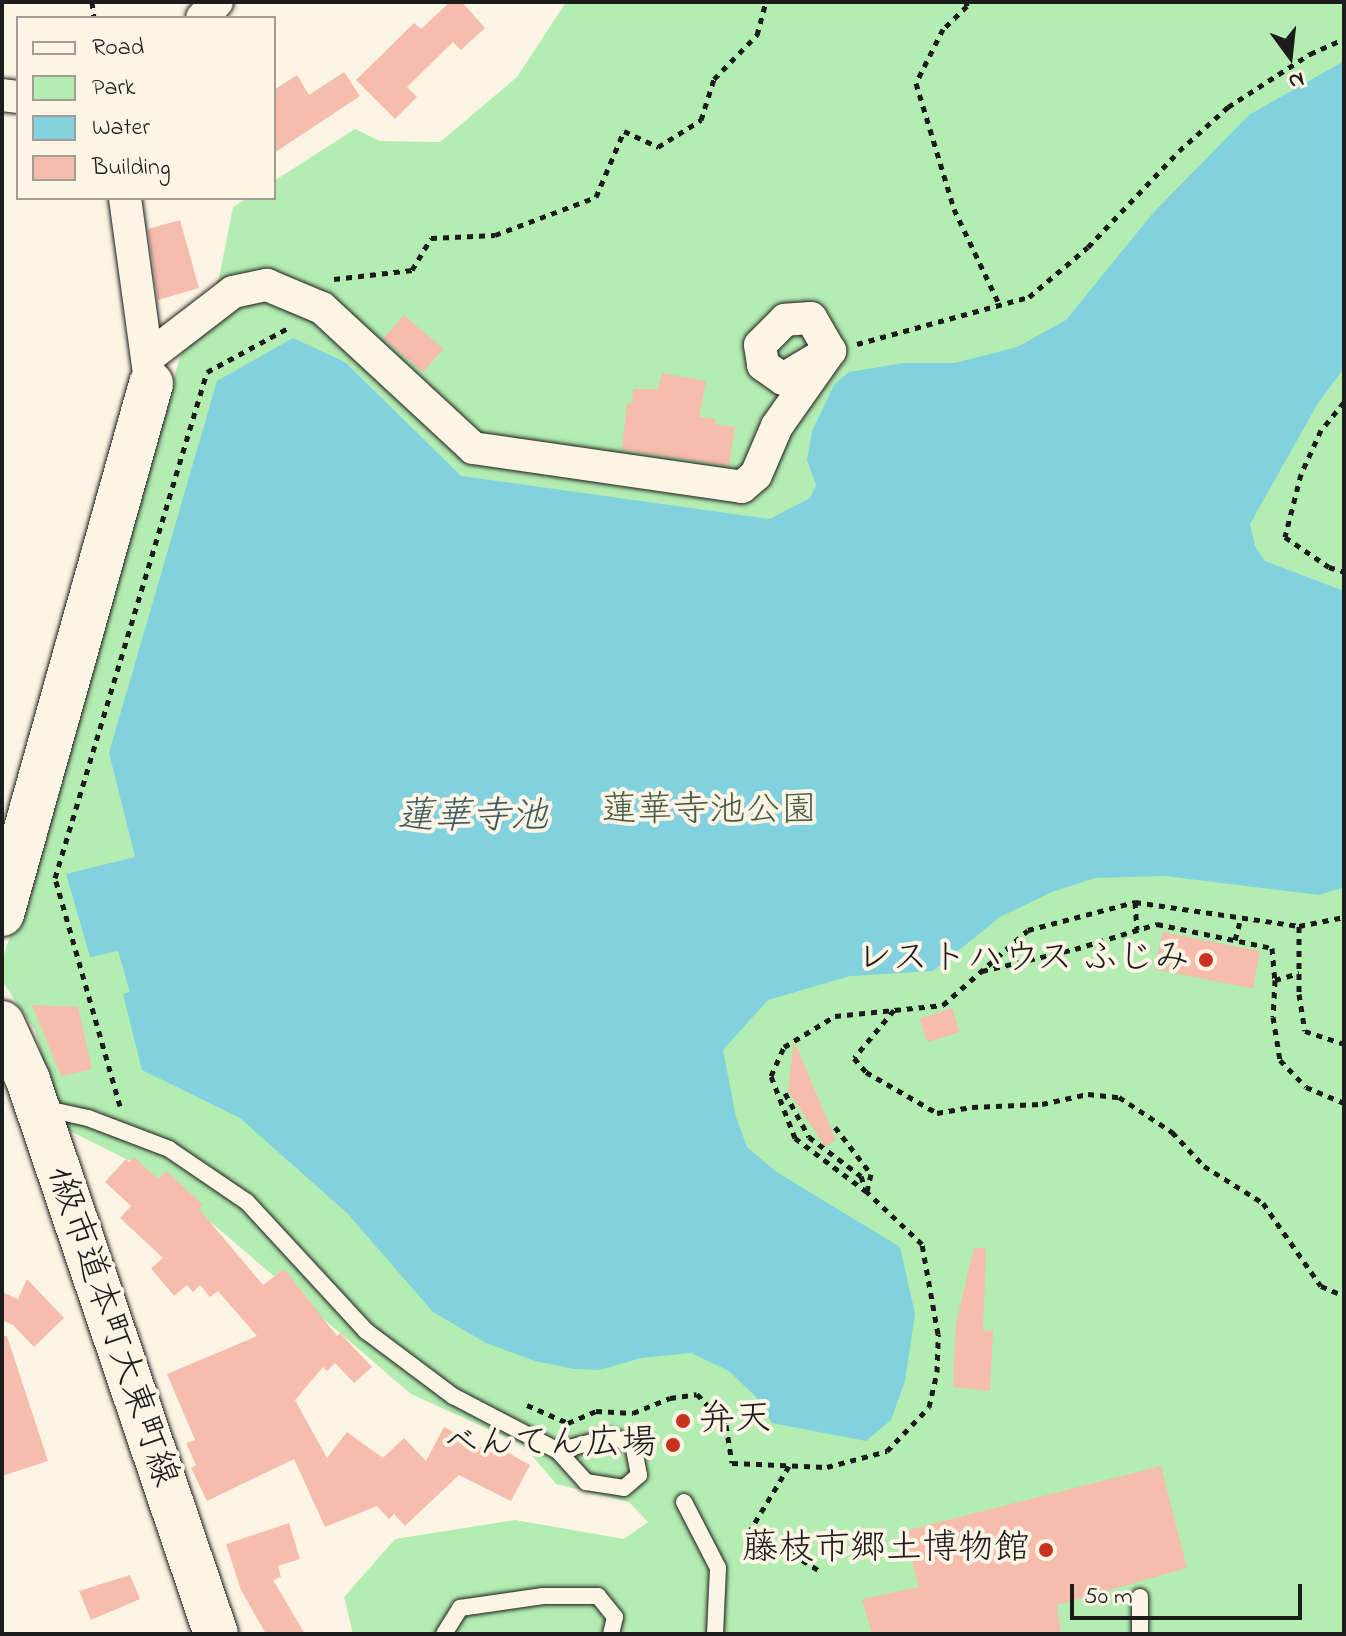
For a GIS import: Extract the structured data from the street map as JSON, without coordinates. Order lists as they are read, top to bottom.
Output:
{
  "streets": {
    "street": ["1級市道本町大東町線"]
  },
  "water": ["蓮華寺池"],
  "parks": ["蓮華寺池公園"],
  "places": [
    "レストハウス ふじみ",
    "弁天",
    "べんてん広場",
    "藤枝市郷土博物館"
  ],
  "legend": [
    "Road",
    "Park",
    "Water",
    "Building"
  ],
  "scale_bar": "50 m",
  "north": "bottom"
}
